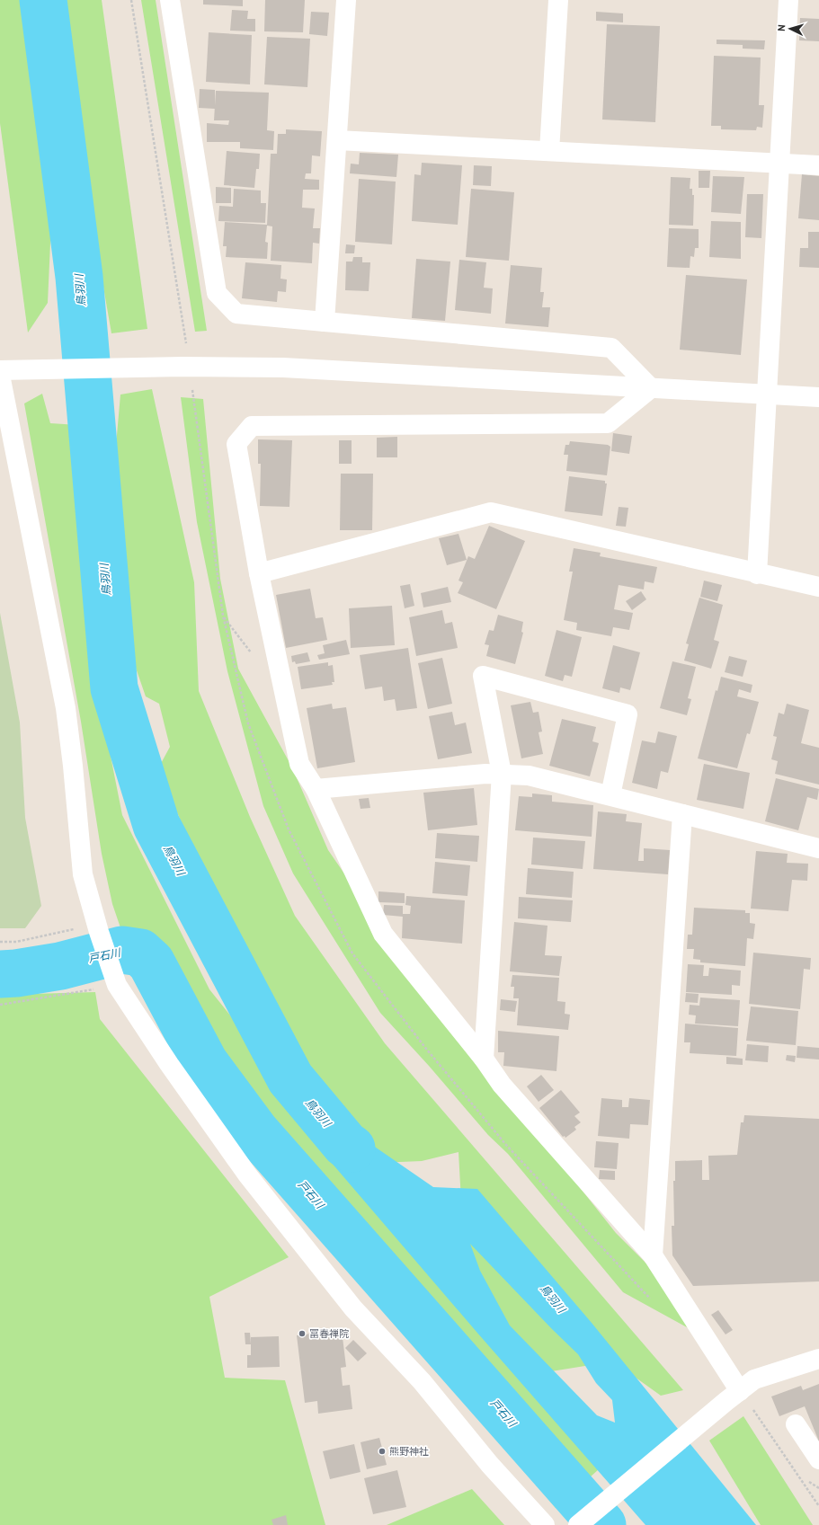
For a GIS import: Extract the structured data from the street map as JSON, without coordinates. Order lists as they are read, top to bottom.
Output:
{
  "water": ["鳥羽川", "戸石川"],
  "places": ["冨春禅院", "熊野神社"],
  "north": "left"
}
